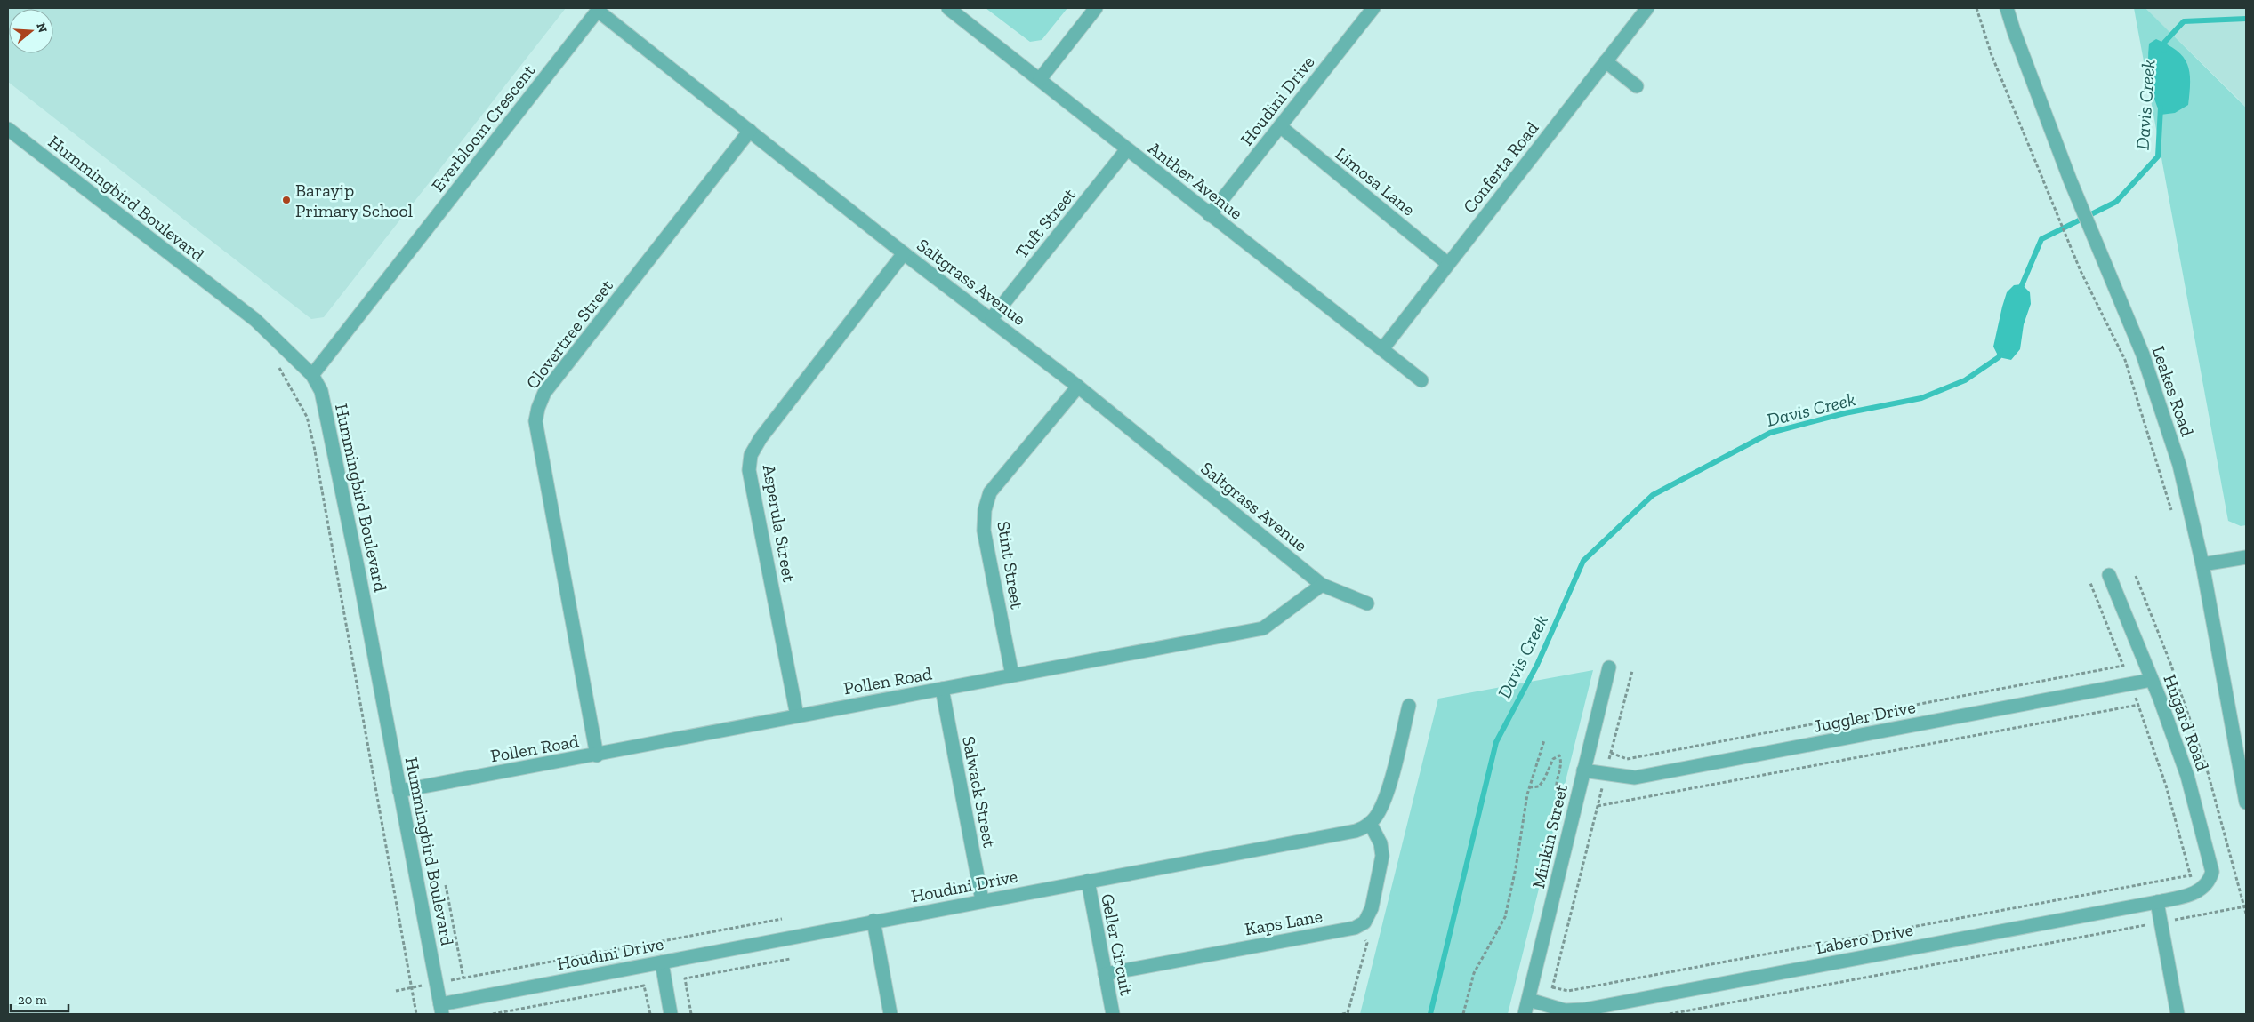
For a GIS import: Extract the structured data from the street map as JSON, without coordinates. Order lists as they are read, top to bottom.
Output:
{
  "streets": {
    "street": [
      "Houdini Drive",
      "Everbloom Crescent",
      "Conferta Road",
      "Anther Avenue",
      "Limosa Lane",
      "Hummingbird Boulevard",
      "Tuft Street",
      "Saltgrass Avenue",
      "Clovertree Street",
      "Leakes Road",
      "Asperula Street",
      "Stint Street",
      "Pollen Road",
      "Juggler Drive",
      "Hugard Road",
      "Salwack Street",
      "Minkin Street",
      "Kaps Lane",
      "Labero Drive",
      "Geller Circuit"
    ]
  },
  "crossings": [
    ["Houdini Drive", "Anther Avenue"],
    ["Houdini Drive", "Limosa Lane"],
    ["Houdini Drive", "Hummingbird Boulevard"],
    ["Houdini Drive", "Salwack Street"],
    ["Houdini Drive", "Geller Circuit"],
    ["Everbloom Crescent", "Hummingbird Boulevard"],
    ["Everbloom Crescent", "Saltgrass Avenue"],
    ["Conferta Road", "Anther Avenue"],
    ["Conferta Road", "Limosa Lane"],
    ["Anther Avenue", "Tuft Street"],
    ["Hummingbird Boulevard", "Pollen Road"],
    ["Tuft Street", "Saltgrass Avenue"],
    ["Saltgrass Avenue", "Clovertree Street"],
    ["Saltgrass Avenue", "Asperula Street"],
    ["Saltgrass Avenue", "Stint Street"],
    ["Saltgrass Avenue", "Pollen Road"],
    ["Clovertree Street", "Pollen Road"],
    ["Asperula Street", "Pollen Road"],
    ["Stint Street", "Pollen Road"],
    ["Pollen Road", "Salwack Street"],
    ["Juggler Drive", "Hugard Road"],
    ["Juggler Drive", "Minkin Street"],
    ["Hugard Road", "Labero Drive"],
    ["Minkin Street", "Labero Drive"],
    ["Kaps Lane", "Geller Circuit"]
  ],
  "water": ["Davis Creek"],
  "places": ["Barayip Primary School"],
  "scale_bar": "20 m",
  "north": "right"
}
